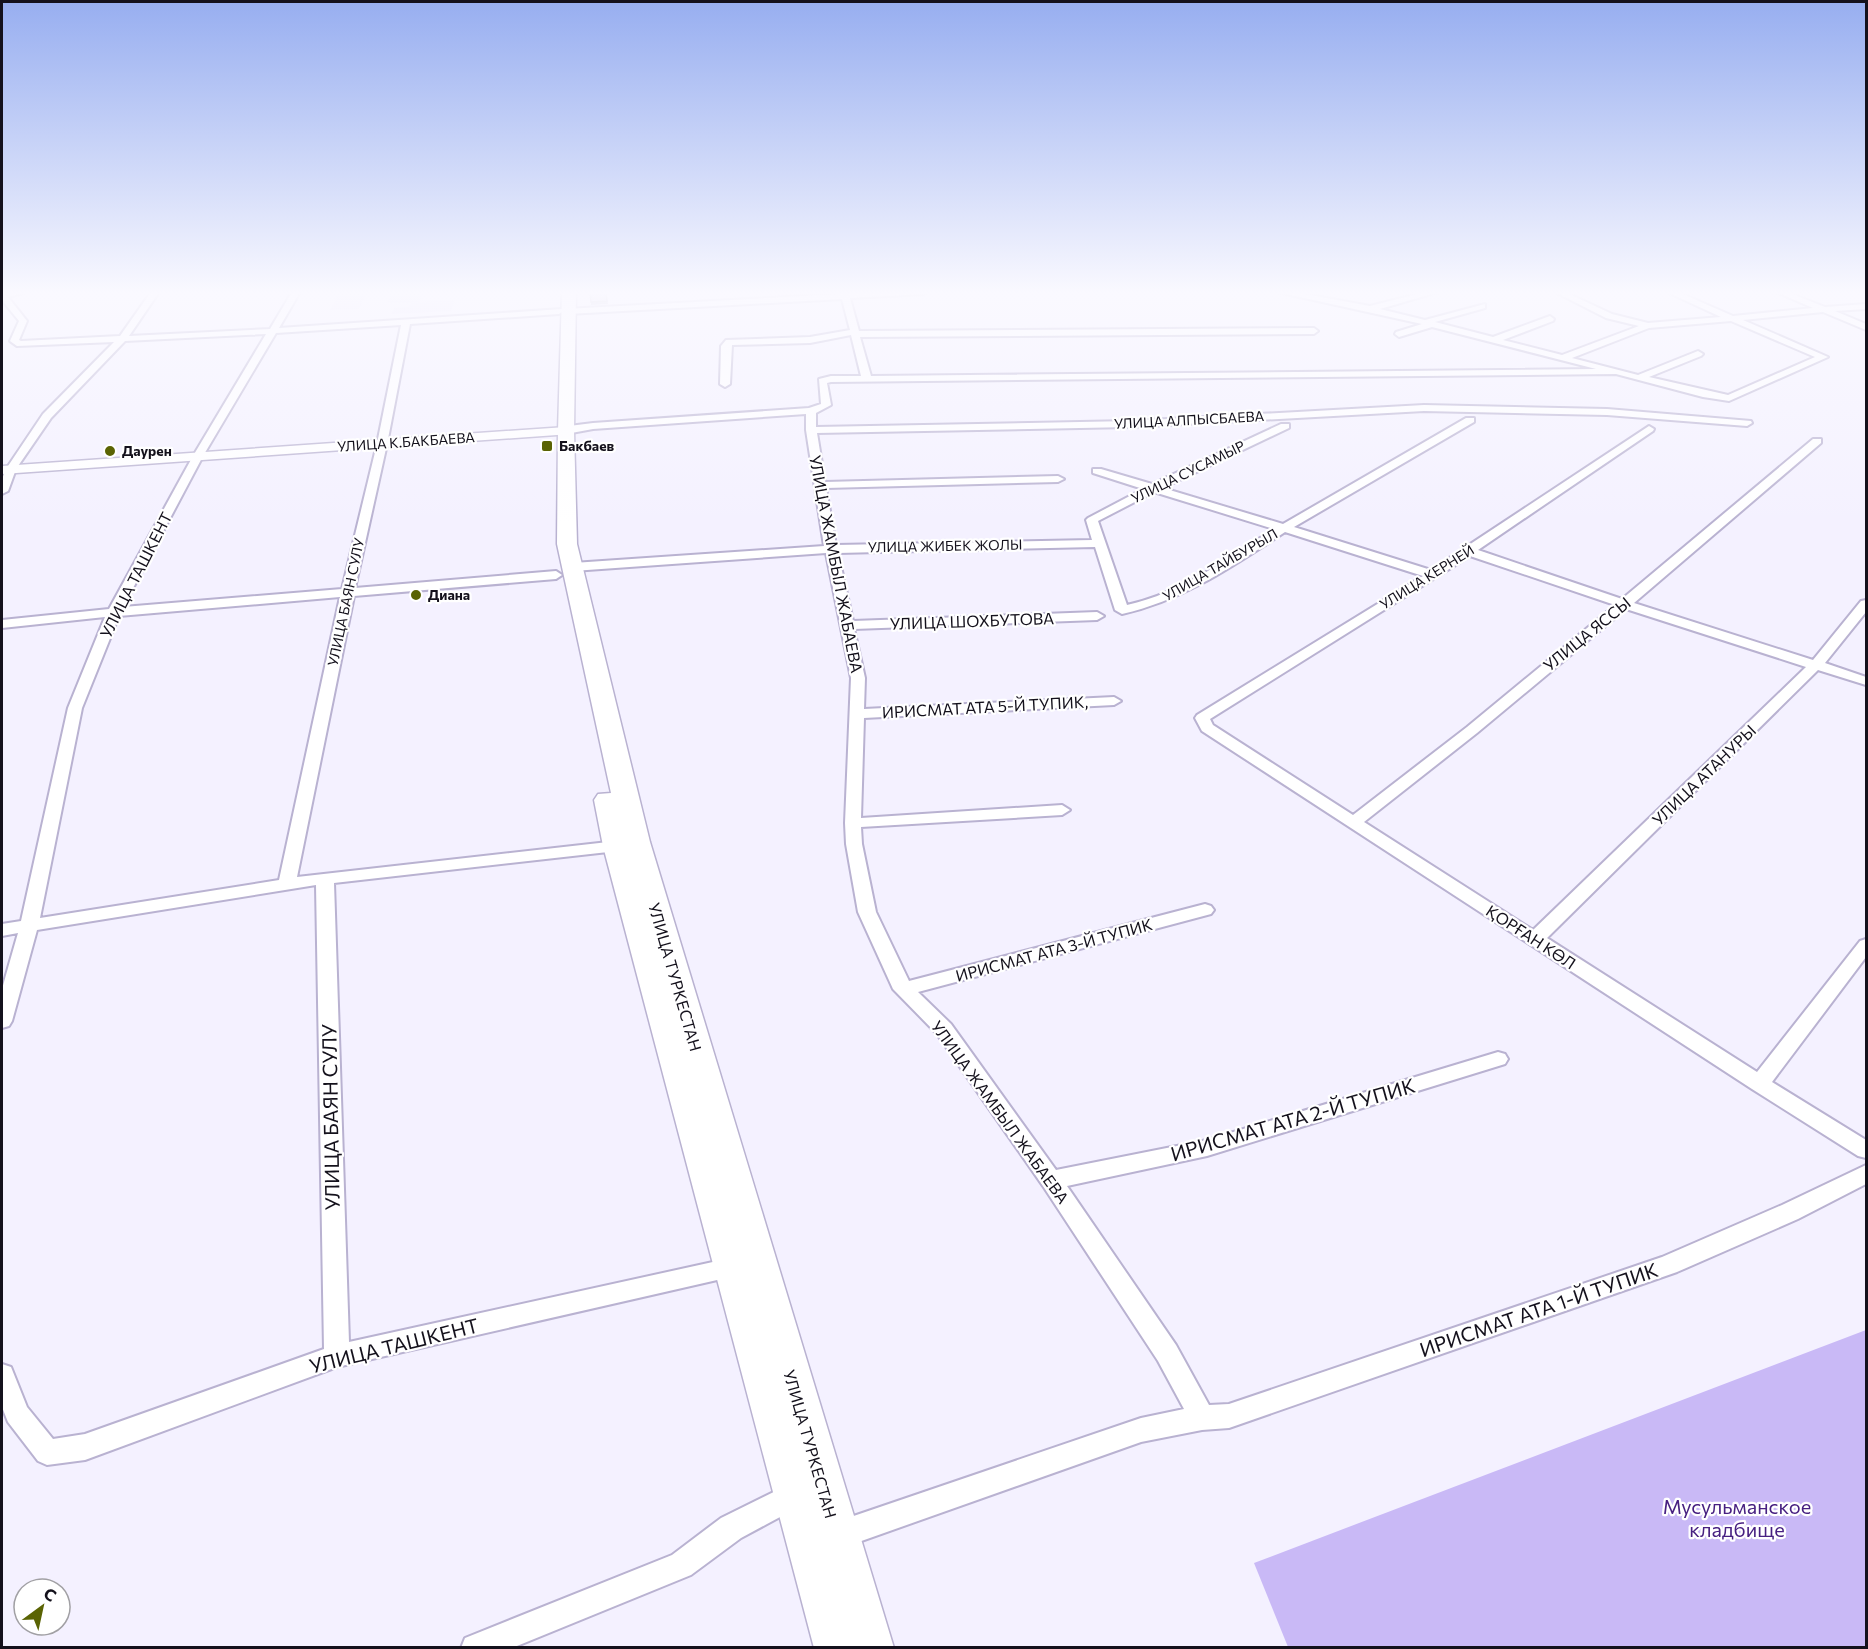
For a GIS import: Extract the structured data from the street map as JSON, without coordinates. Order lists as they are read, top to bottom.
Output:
{
  "streets": {
    "highway": ["УЛИЦА ТУРКЕСТАН"],
    "street": [
      "УЛИЦА АЛПЫСБАЕВА",
      "УЛИЦА К.БАКБАЕВА",
      "УЛИЦА СУСАМЫР",
      "УЛИЦА ЖИБЕК ЖОЛЫ",
      "УЛИЦА ЖАМБЫЛ ЖАБАЕВА",
      "УЛИЦА ТАЙБУРЫЛ",
      "УЛИЦА ТАШКЕНТ",
      "УЛИЦА КЕРНЕЙ",
      "УЛИЦА БАЯН СУЛУ",
      "УЛИЦА ШОХБУТОВА",
      "УЛИЦА ЯССЫ",
      "ИРИСМАТ АТА 5-Й ТУПИК,",
      "УЛИЦА АТАНУРЫ",
      "ҚОРҒАН КӨЛ",
      "ИРИСМАТ АТА 3-Й ТУПИК",
      "ИРИСМАТ АТА 2-Й ТУПИК",
      "ИРИСМАТ АТА 1-Й ТУПИК"
    ]
  },
  "crossings": [
    ["УЛИЦА АЛПЫСБАЕВА", "УЛИЦА К.БАКБАЕВА"],
    ["УЛИЦА АЛПЫСБАЕВА", "УЛИЦА ЖАМБЫЛ ЖАБАЕВА"],
    ["УЛИЦА К.БАКБАЕВА", "УЛИЦА ЖАМБЫЛ ЖАБАЕВА"],
    ["УЛИЦА К.БАКБАЕВА", "УЛИЦА ТАШКЕНТ"],
    ["УЛИЦА К.БАКБАЕВА", "УЛИЦА БАЯН СУЛУ"],
    ["УЛИЦА К.БАКБАЕВА", "УЛИЦА ТУРКЕСТАН"],
    ["УЛИЦА СУСАМЫР", "УЛИЦА ЖИБЕК ЖОЛЫ"],
    ["УЛИЦА СУСАМЫР", "УЛИЦА ТАЙБУРЫЛ"],
    ["УЛИЦА ЖИБЕК ЖОЛЫ", "УЛИЦА ЖАМБЫЛ ЖАБАЕВА"],
    ["УЛИЦА ЖИБЕК ЖОЛЫ", "УЛИЦА ТАЙБУРЫЛ"],
    ["УЛИЦА ЖИБЕК ЖОЛЫ", "УЛИЦА ТАШКЕНТ"],
    ["УЛИЦА ЖИБЕК ЖОЛЫ", "УЛИЦА БАЯН СУЛУ"],
    ["УЛИЦА ЖИБЕК ЖОЛЫ", "УЛИЦА ТУРКЕСТАН"],
    ["УЛИЦА ЖАМБЫЛ ЖАБАЕВА", "УЛИЦА ШОХБУТОВА"],
    ["УЛИЦА ЖАМБЫЛ ЖАБАЕВА", "ИРИСМАТ АТА 5-Й ТУПИК,"],
    ["УЛИЦА ЖАМБЫЛ ЖАБАЕВА", "ИРИСМАТ АТА 3-Й ТУПИК"],
    ["УЛИЦА ЖАМБЫЛ ЖАБАЕВА", "ИРИСМАТ АТА 2-Й ТУПИК"],
    ["УЛИЦА ЖАМБЫЛ ЖАБАЕВА", "ИРИСМАТ АТА 1-Й ТУПИК"],
    ["УЛИЦА ТАШКЕНТ", "УЛИЦА БАЯН СУЛУ"],
    ["УЛИЦА ТАШКЕНТ", "УЛИЦА ТУРКЕСТАН"],
    ["УЛИЦА КЕРНЕЙ", "ҚОРҒАН КӨЛ"],
    ["УЛИЦА ЯССЫ", "ҚОРҒАН КӨЛ"],
    ["УЛИЦА АТАНУРЫ", "ҚОРҒАН КӨЛ"]
  ],
  "parks": ["Мусульманское кладбище"],
  "places": {
    "transit": ["Бакбаев"],
    "other": ["Даурен", "Диана"]
  },
  "north": "top right"
}
